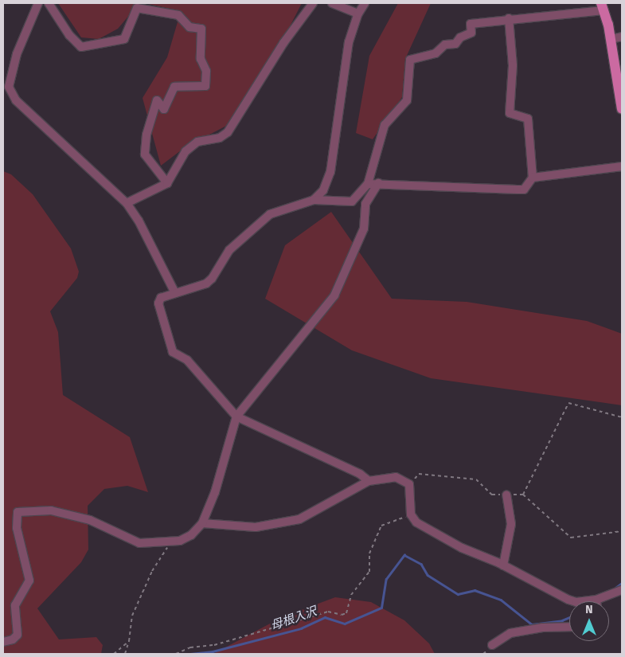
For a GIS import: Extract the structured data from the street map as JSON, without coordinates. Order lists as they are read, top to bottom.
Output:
{
  "water": ["母根入沢"],
  "north": "top"
}
